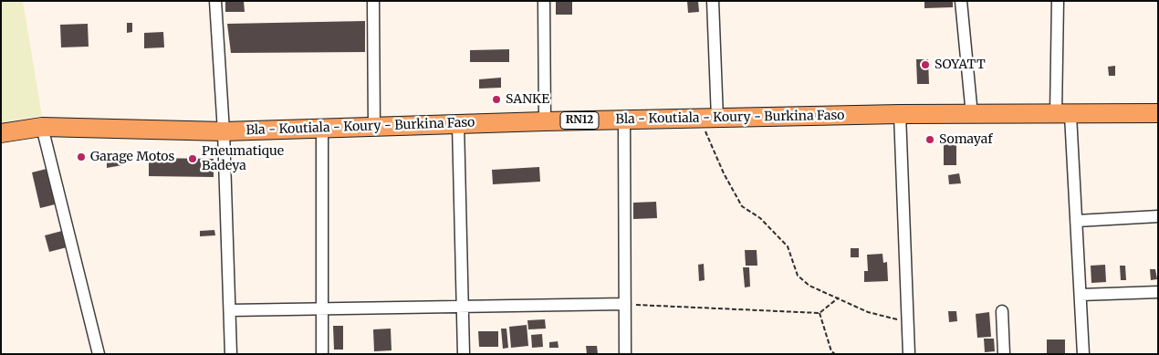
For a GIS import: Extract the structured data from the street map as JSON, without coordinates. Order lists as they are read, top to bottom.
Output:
{
  "streets": {
    "main road": ["Bla - Koutiala - Koury - Burkina Faso", "RN12"]
  },
  "places": [
    "SOYATT",
    "SANKE",
    "Somayaf",
    "Garage Motos",
    "Pneumatique Badeya"
  ]
}
